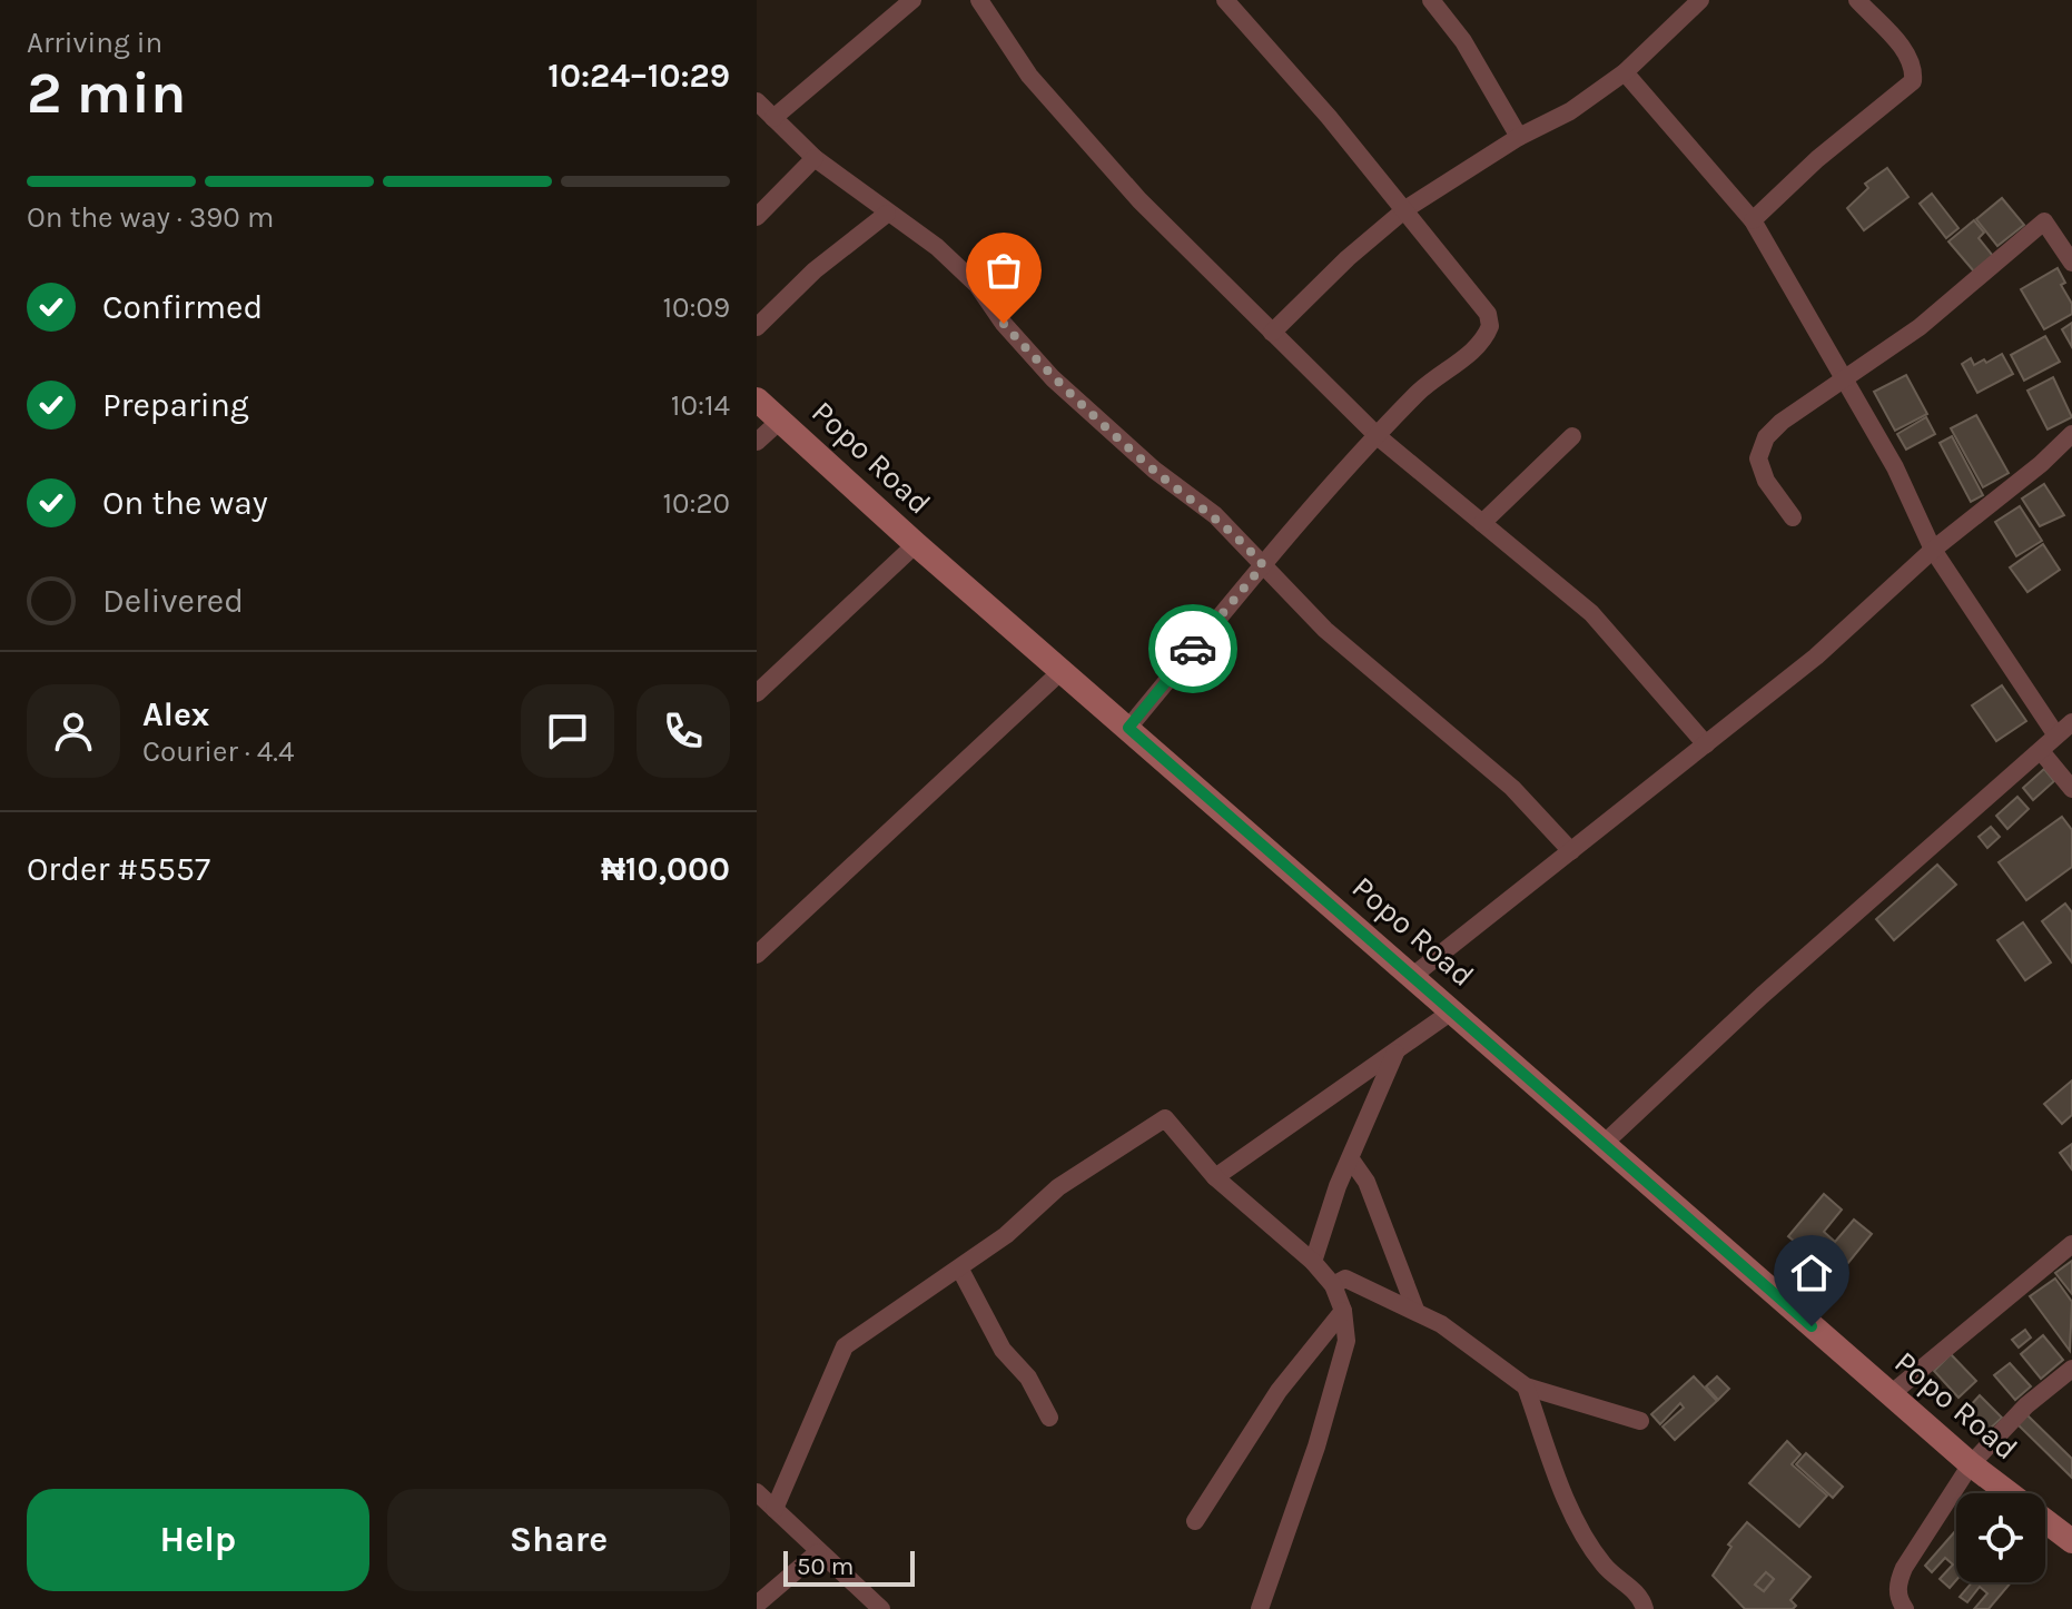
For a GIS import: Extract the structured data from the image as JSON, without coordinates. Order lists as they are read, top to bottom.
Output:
{
  "streets": {
    "main road": ["Popo Road"]
  },
  "scale_bar": "50 m",
  "page": {
    "heading": ["2 min", "Arriving in", "10:24–10:29"],
    "panel": [
      "Alex",
      "Courier · 4.4",
      "Order #5557",
      "₦10,000"
    ],
    "bar": "On the way · 390 m",
    "list": [
      ["Confirmed", "10:09"],
      ["Preparing", "10:14"],
      ["On the way", "10:20"],
      "Delivered"
    ],
    "buttons": ["Help", "Share"],
    "scale": "50 m"
  }
}
